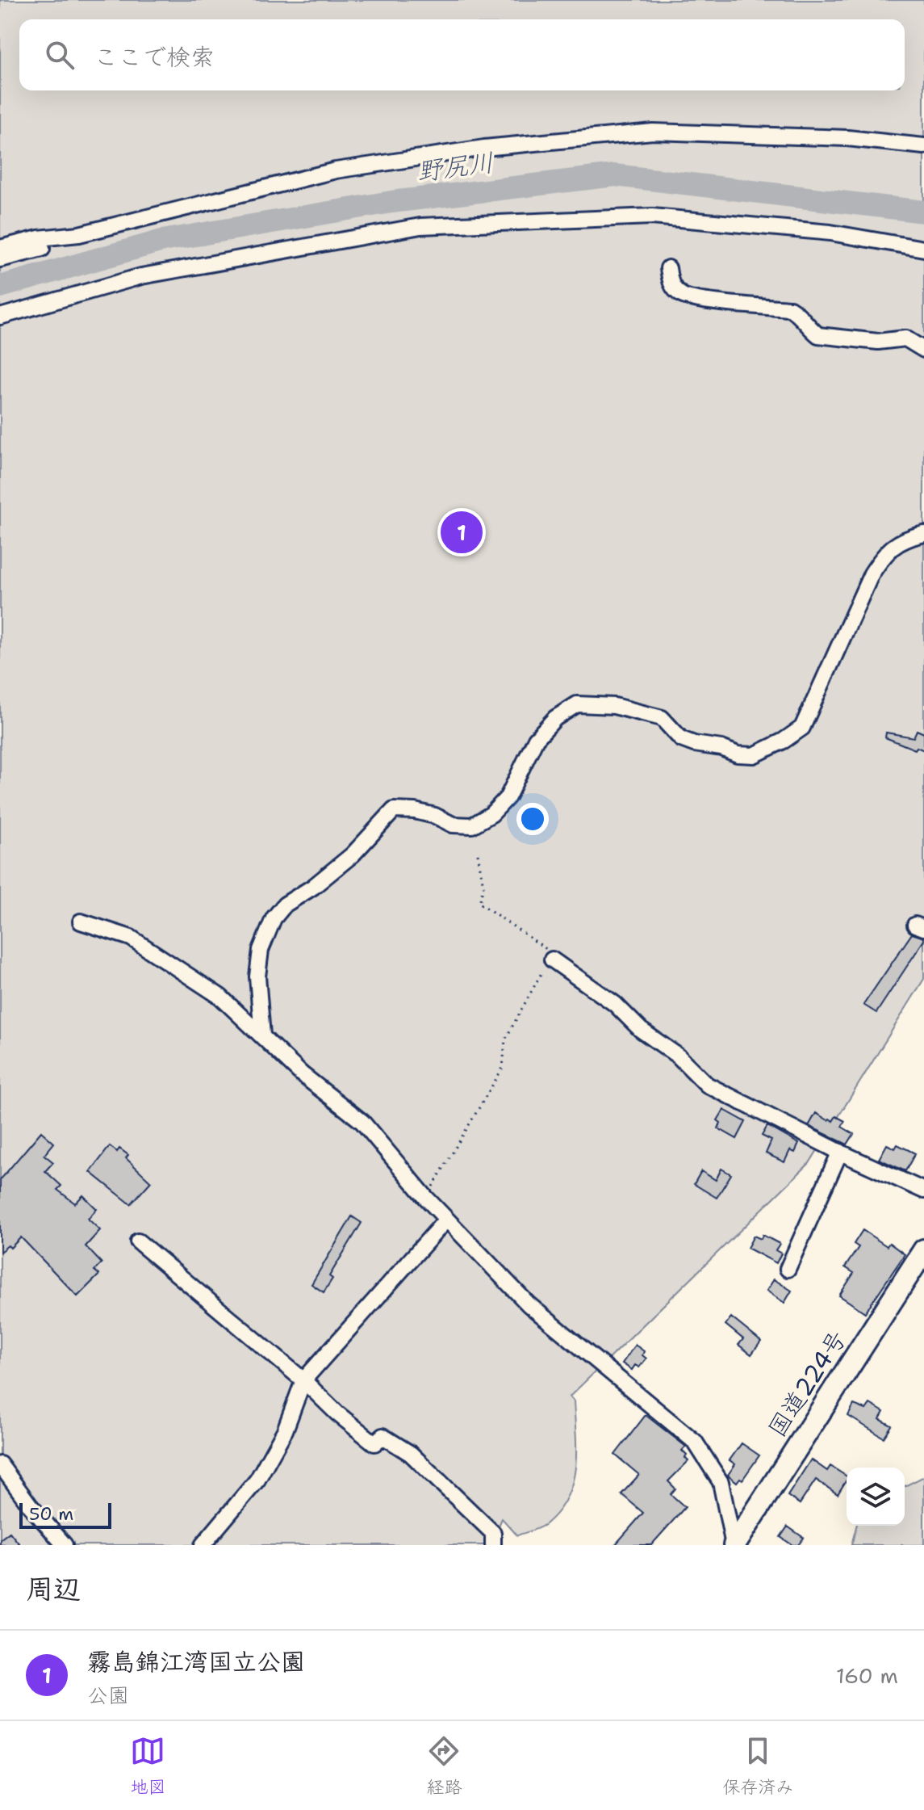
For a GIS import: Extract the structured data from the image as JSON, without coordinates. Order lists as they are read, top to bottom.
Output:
{
  "streets": {
    "highway": ["国道224号"]
  },
  "water": ["野尻川"],
  "scale_bar": "50 m",
  "page": {
    "search": "ここで検索",
    "pins": "1",
    "scale": "50 m",
    "heading": "周辺",
    "list": [
      {
        "mark": "1",
        "name": "霧島錦江湾国立公園",
        "note": "公園",
        "value": "160 m"
      }
    ],
    "nav": ["地図", "経路", "保存済み"]
  }
}
